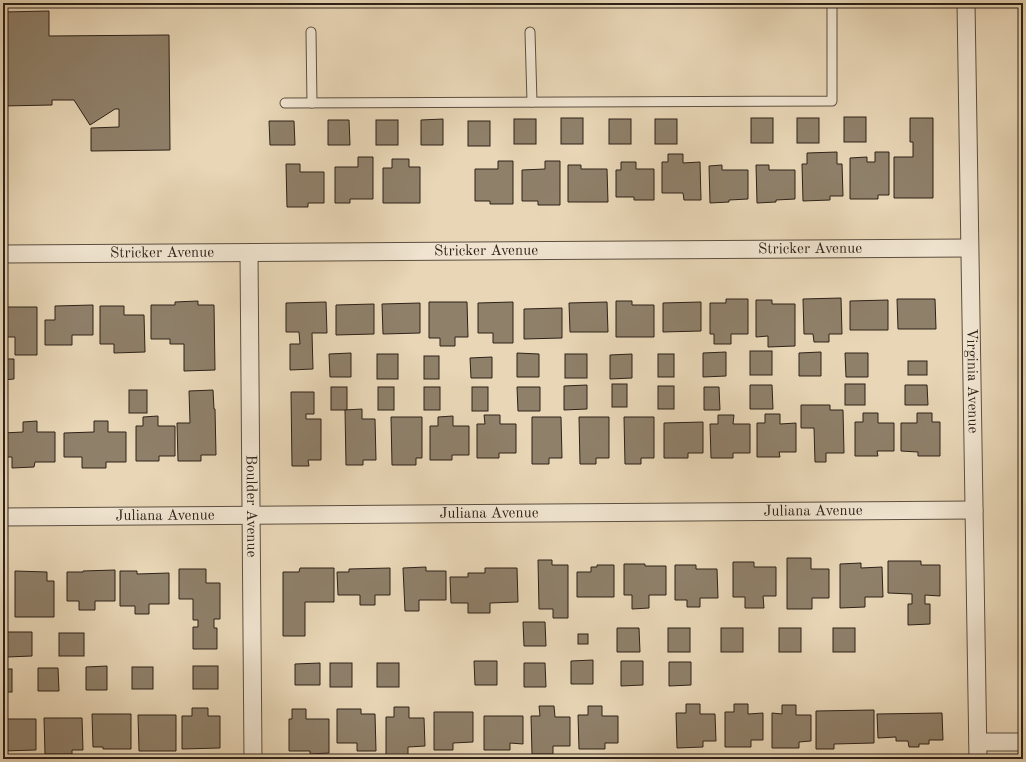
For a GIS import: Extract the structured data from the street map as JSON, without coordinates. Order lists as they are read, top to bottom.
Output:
{
  "streets": {
    "street": [
      "Stricker Avenue",
      "Virginia Avenue",
      "Boulder Avenue",
      "Juliana Avenue"
    ]
  },
  "crossings": [
    ["Stricker Avenue", "Virginia Avenue"],
    ["Stricker Avenue", "Boulder Avenue"],
    ["Virginia Avenue", "Juliana Avenue"],
    ["Boulder Avenue", "Juliana Avenue"]
  ]
}
